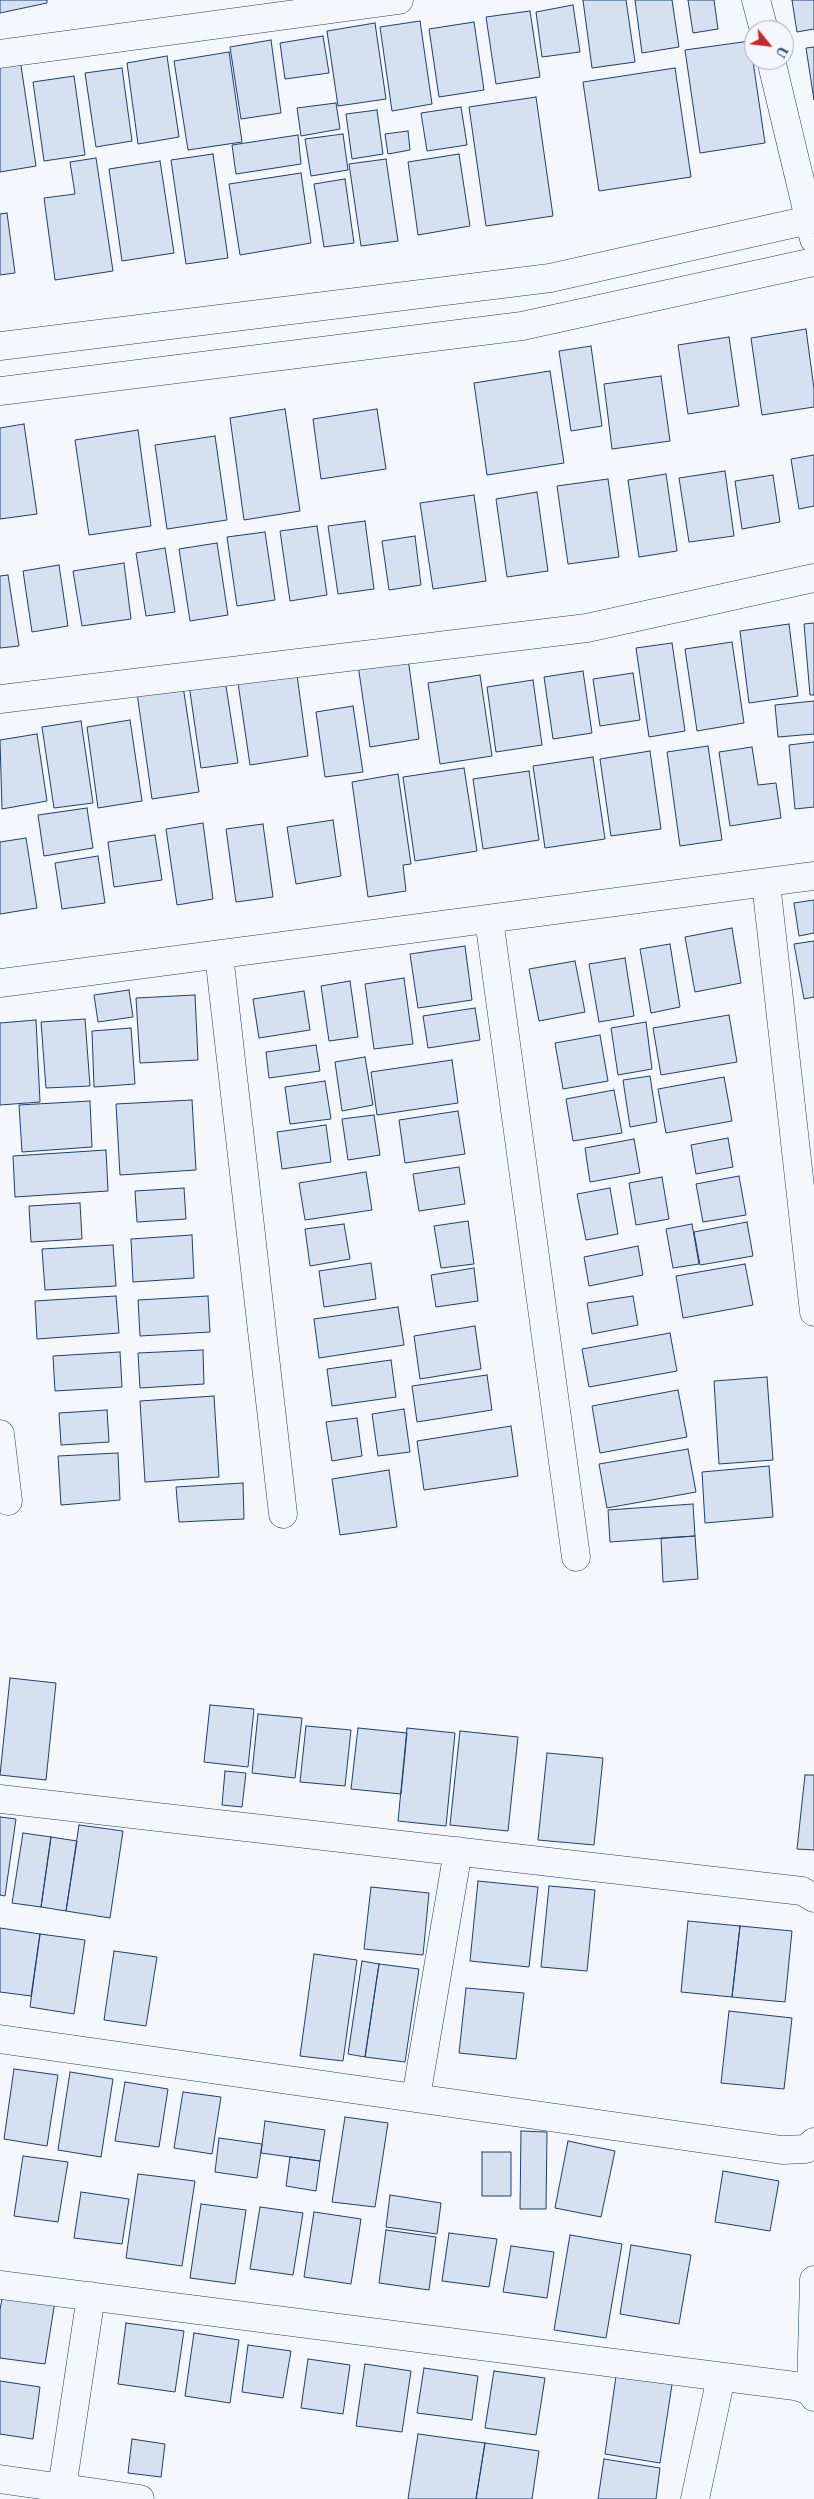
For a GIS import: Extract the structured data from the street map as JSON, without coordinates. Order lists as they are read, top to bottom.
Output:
{
  "north": "bottom right"
}
